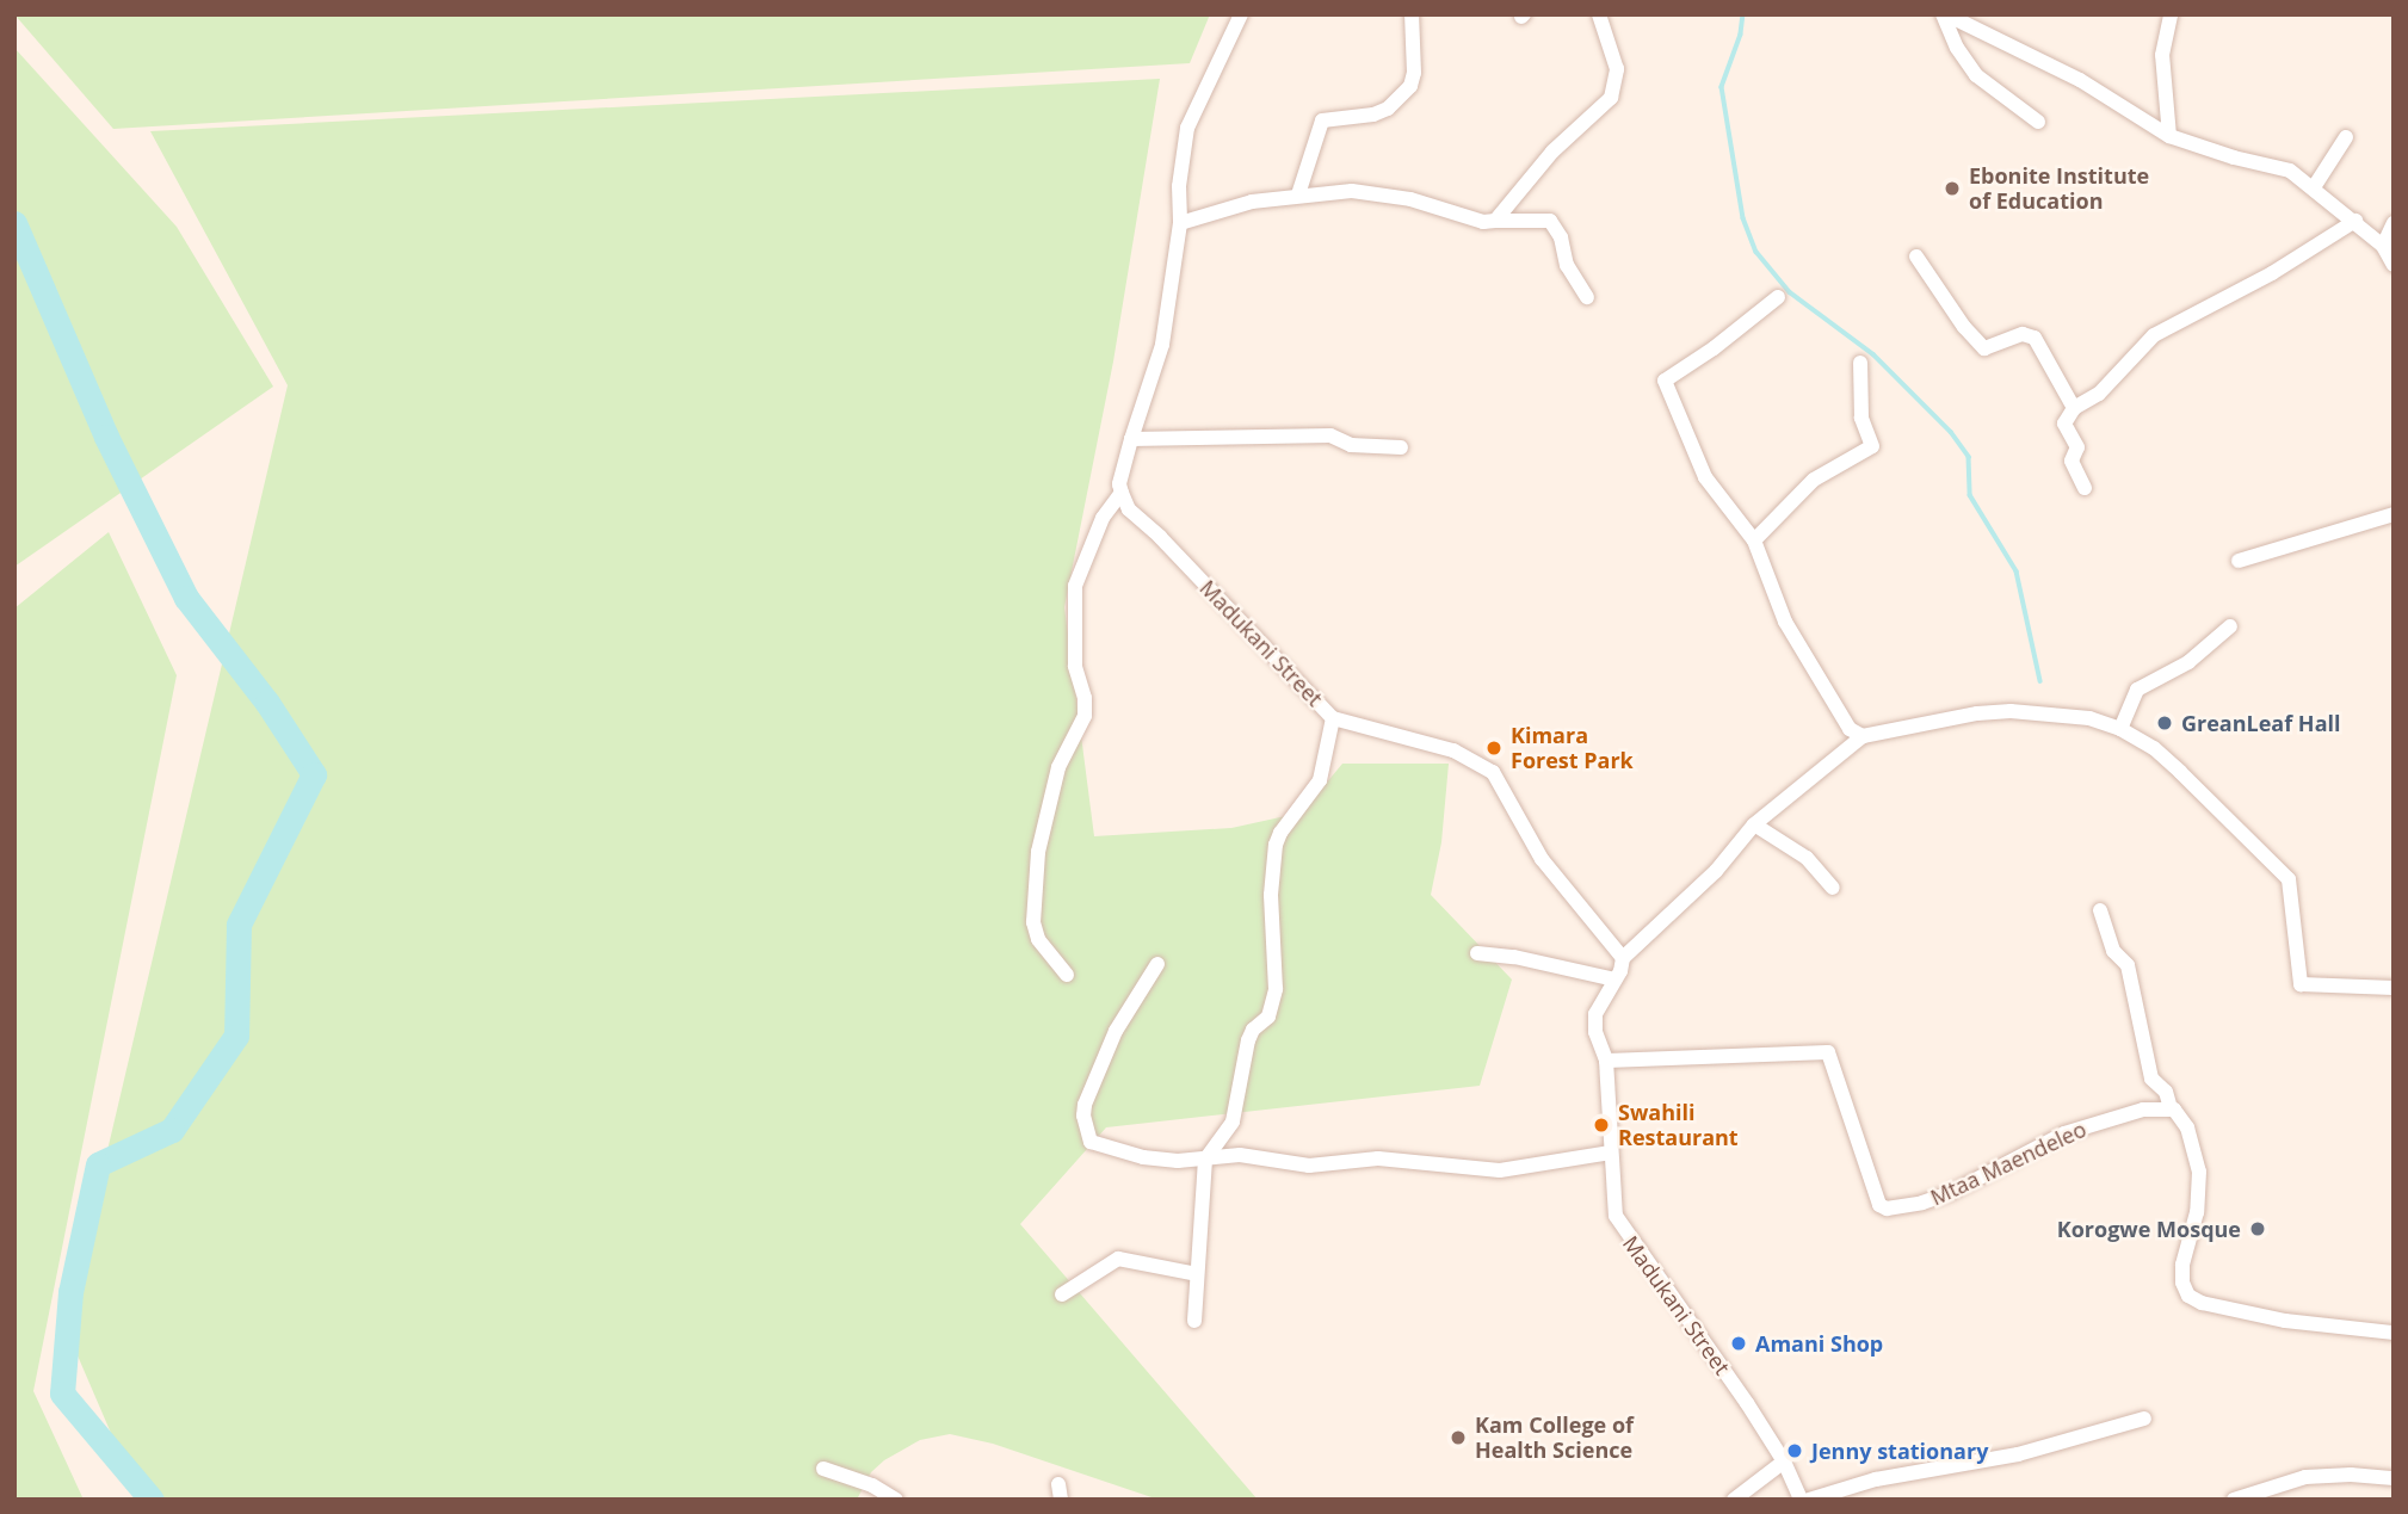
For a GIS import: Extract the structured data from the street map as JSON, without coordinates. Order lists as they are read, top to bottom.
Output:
{
  "streets": {
    "street": ["Madukani Street", "Mtaa Maendeleo"]
  },
  "crossings": [
    ["Madukani Street", "Mtaa Maendeleo"]
  ],
  "places": [
    "Ebonite Institute of Education",
    "GreanLeaf Hall",
    "Kimara Forest Park",
    "Swahili Restaurant",
    "Korogwe Mosque",
    "Amani Shop",
    "Kam College of Health Science",
    "Jenny stationary"
  ]
}
